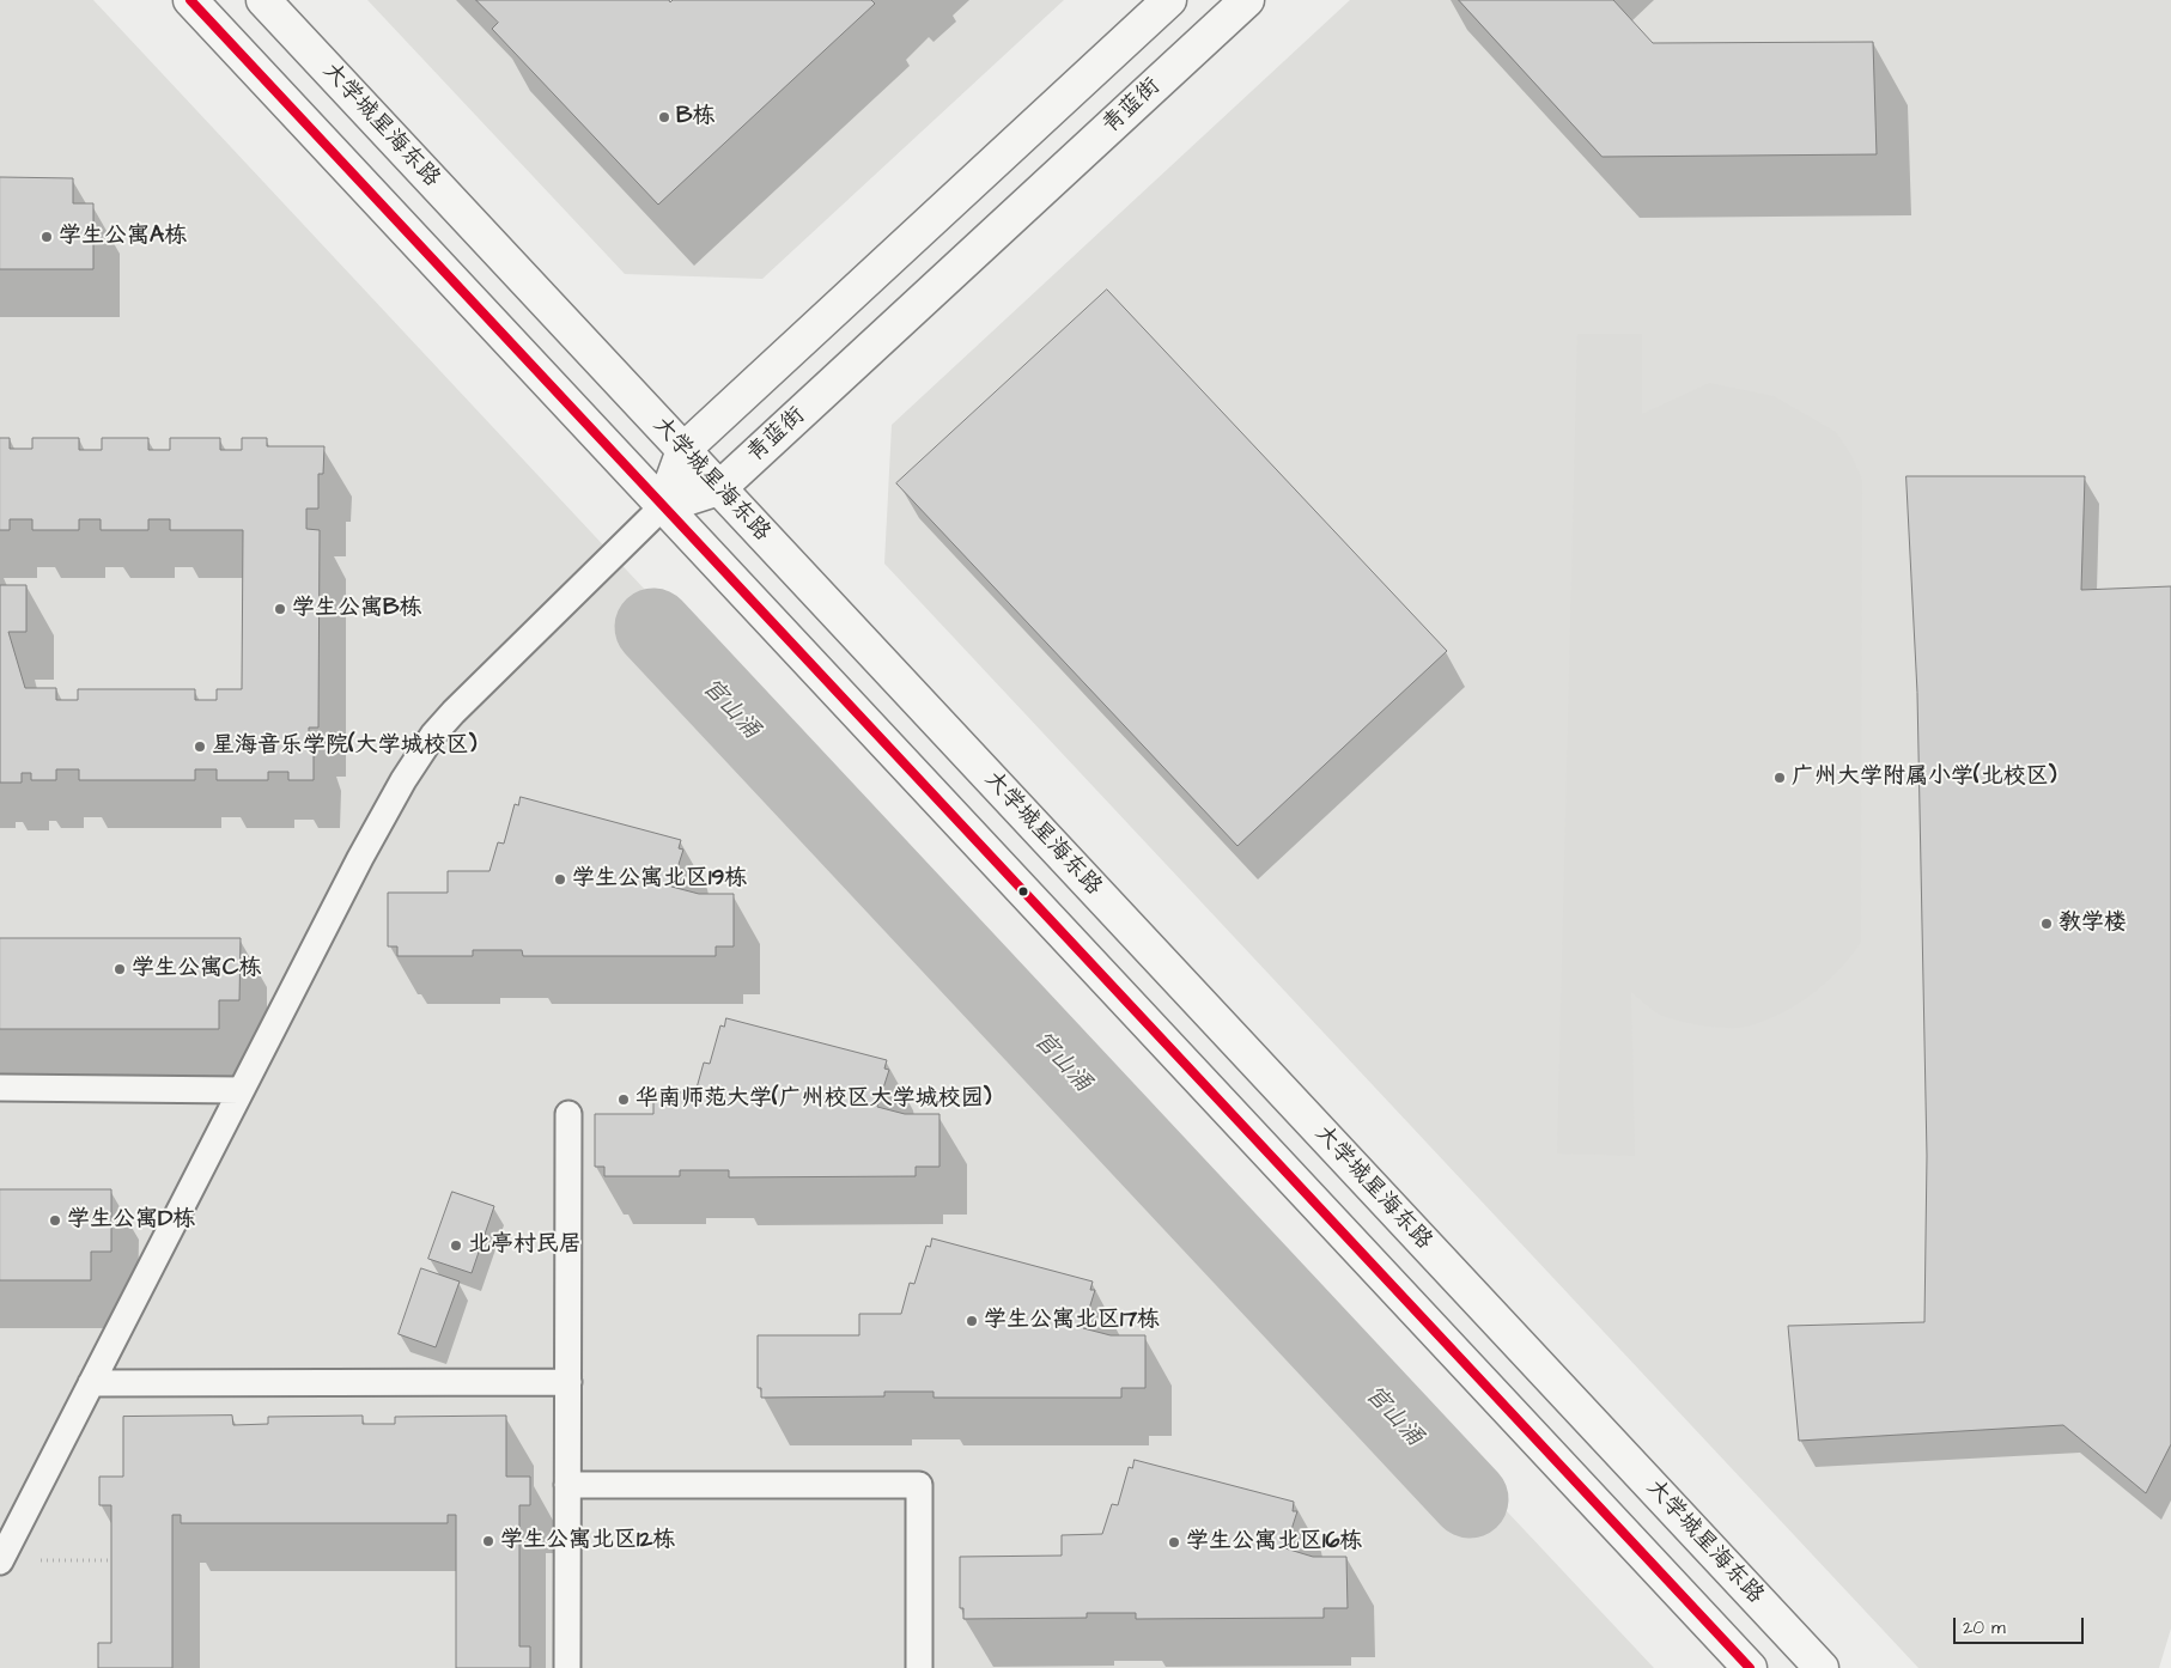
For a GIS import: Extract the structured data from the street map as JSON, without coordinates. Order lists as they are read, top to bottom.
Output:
{
  "streets": {
    "main road": ["青蓝街", "大学城星海东路"]
  },
  "crossings": [
    ["青蓝街", "大学城星海东路"]
  ],
  "water": ["官山涌"],
  "places": [
    "B栋",
    "学生公寓A栋",
    "学生公寓B栋",
    "星海音乐学院(大学城校区)",
    "广州大学附属小学(北校区)",
    "学生公寓北区19栋",
    "教学楼",
    "学生公寓C栋",
    "华南师范大学(广州校区大学城校园)",
    "学生公寓D栋",
    "北亭村民居",
    "学生公寓北区17栋",
    "学生公寓北区12栋",
    "学生公寓北区16栋"
  ],
  "scale_bar": "20 m"
}
